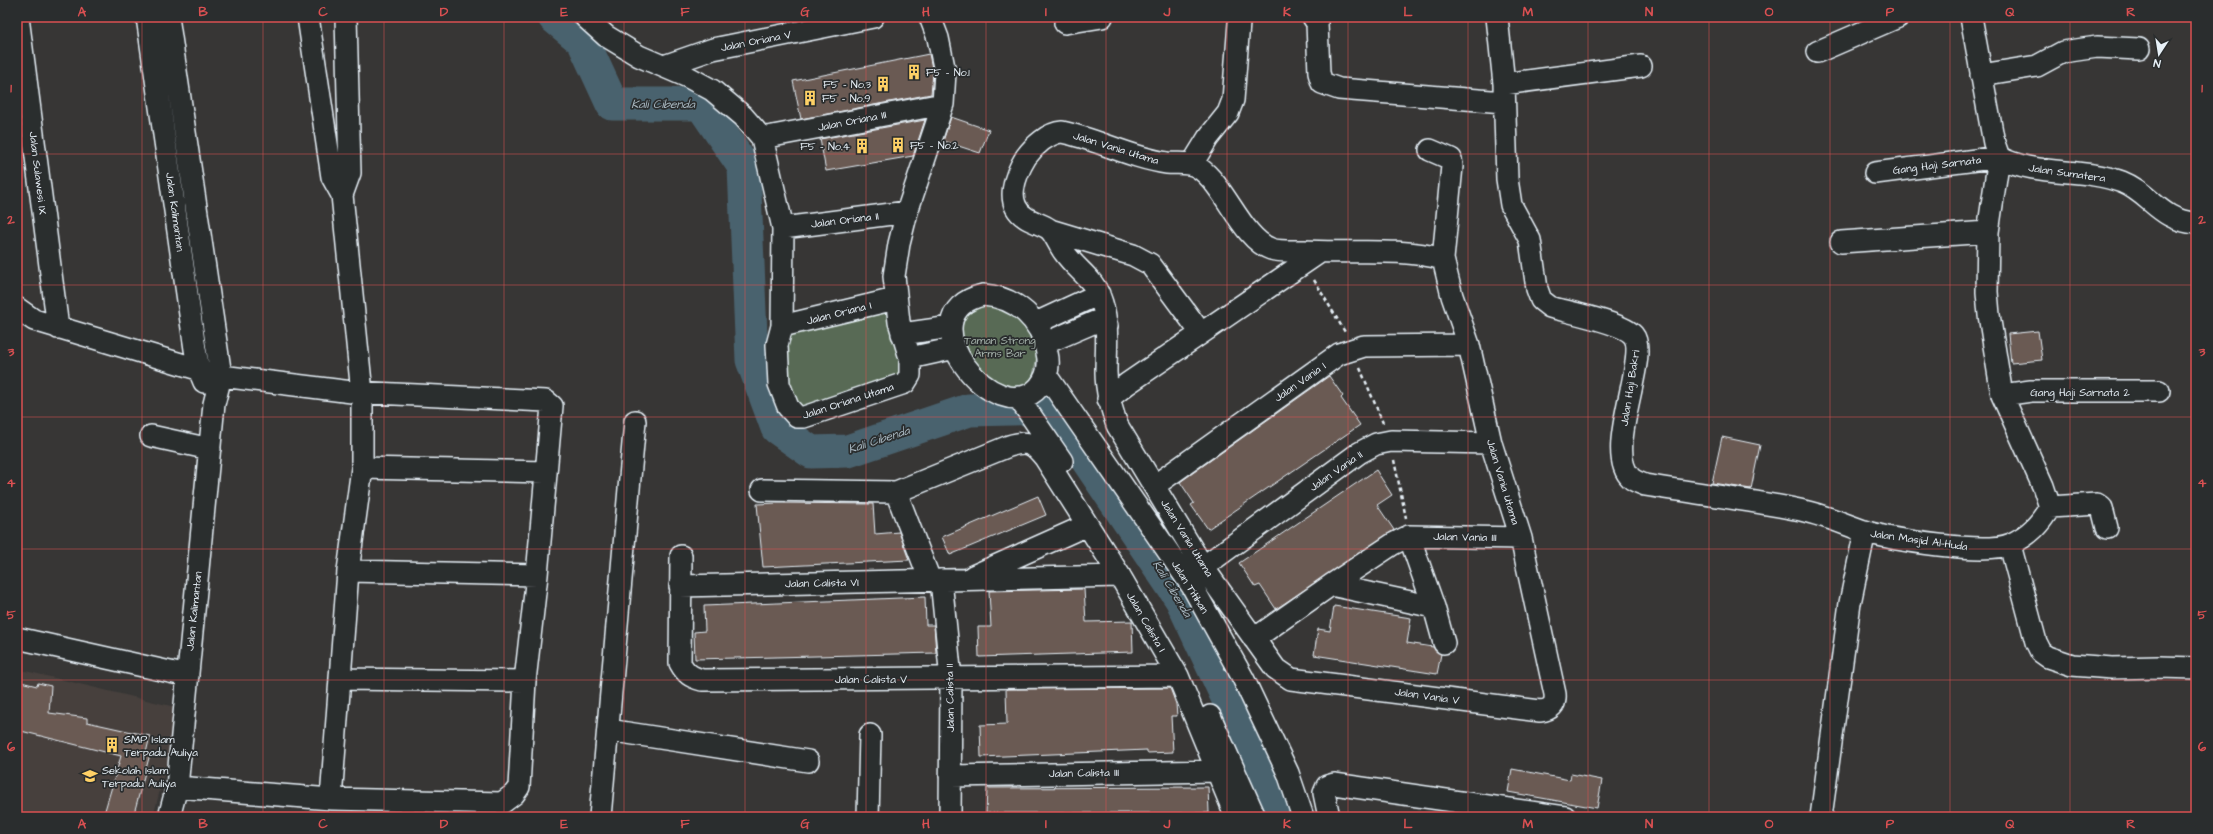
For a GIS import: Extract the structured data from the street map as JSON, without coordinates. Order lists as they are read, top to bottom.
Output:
{
  "streets": {
    "street": [
      "Jalan Oriana V",
      "Jalan Oriana III",
      "Jalan Vania Utama",
      "Gang Haji Sarnata",
      "Jalan Sulawesi IX",
      "Jalan Sumatera",
      "Jalan Kalimantan",
      "Jalan Oriana II",
      "Jalan Oriana I",
      "Jalan Vania I",
      "Jalan Haji Bakri",
      "Gang Haji Sarnata 2",
      "Jalan Oriana Utama",
      "Jalan Vania II",
      "Jalan Vania III",
      "Jalan Masjid Al-Huda",
      "Jalan Calista VI",
      "Jalan Titihan",
      "Jalan Calista I",
      "Jalan Calista V",
      "Jalan Vania V",
      "Jalan Calista II",
      "Jalan Calista III"
    ]
  },
  "crossings": [
    ["Jalan Oriana V", "Jalan Oriana Utama"],
    ["Jalan Oriana III", "Jalan Oriana Utama"],
    ["Jalan Vania Utama", "Jalan Vania I"],
    ["Jalan Vania Utama", "Jalan Vania II"],
    ["Jalan Vania Utama", "Jalan Vania III"],
    ["Jalan Vania Utama", "Jalan Vania V"],
    ["Gang Haji Sarnata", "Jalan Sumatera"],
    ["Jalan Oriana II", "Jalan Oriana Utama"],
    ["Jalan Oriana I", "Jalan Oriana Utama"],
    ["Jalan Haji Bakri", "Jalan Masjid Al-Huda"],
    ["Jalan Calista VI", "Jalan Calista I"],
    ["Jalan Calista VI", "Jalan Calista V"],
    ["Jalan Calista VI", "Jalan Calista II"],
    ["Jalan Calista I", "Jalan Calista V"],
    ["Jalan Calista I", "Jalan Calista II"],
    ["Jalan Calista I", "Jalan Calista III"],
    ["Jalan Calista V", "Jalan Calista II"],
    ["Jalan Calista II", "Jalan Calista III"]
  ],
  "water": ["Kali Cibenda"],
  "parks": ["Taman Strong Arms Bar"],
  "places": {
    "building": [
      "F5 - No.1",
      "F5 - No.3",
      "F5 - No.9",
      "F5 - No.2",
      "F5 - No.4",
      "SMP Islam Terpadu Auliya"
    ],
    "school or university": ["Sekolah Islam Terpadu Auliya"]
  },
  "north": "bottom",
  "grid": {
    "columns": [
      "A",
      "B",
      "C",
      "D",
      "E",
      "F",
      "G",
      "H",
      "I",
      "J",
      "K",
      "L",
      "M",
      "N",
      "O",
      "P",
      "Q",
      "R"
    ],
    "rows": [
      "1",
      "2",
      "3",
      "4",
      "5",
      "6"
    ]
  }
}
